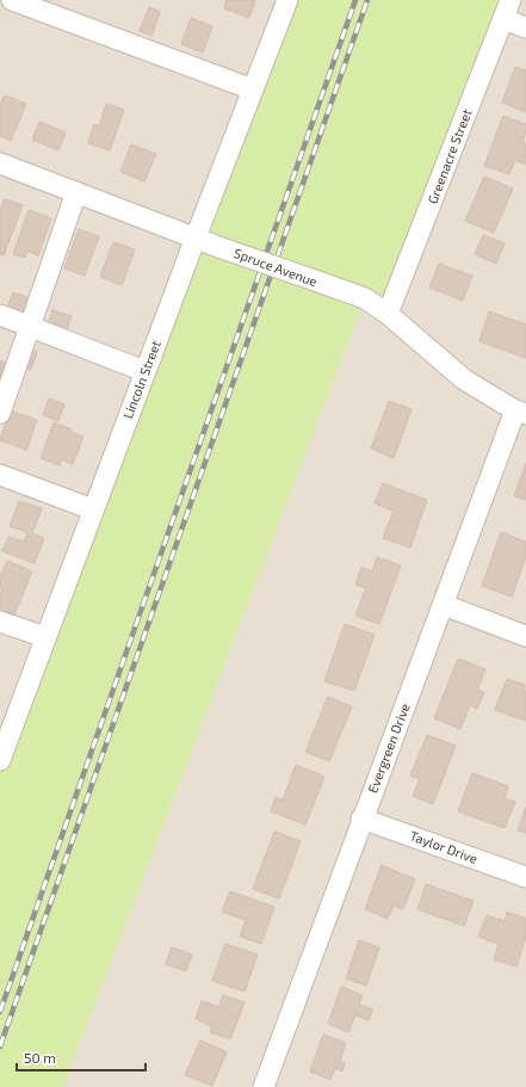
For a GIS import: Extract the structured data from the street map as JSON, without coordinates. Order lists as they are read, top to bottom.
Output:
{
  "streets": {
    "street": [
      "Greenacre Street",
      "Spruce Avenue",
      "Lincoln Street",
      "Evergreen Drive",
      "Taylor Drive"
    ]
  },
  "crossings": [
    ["Greenacre Street", "Spruce Avenue"],
    ["Spruce Avenue", "Lincoln Street"],
    ["Spruce Avenue", "Evergreen Drive"],
    ["Evergreen Drive", "Taylor Drive"]
  ],
  "scale_bar": "50 m"
}
